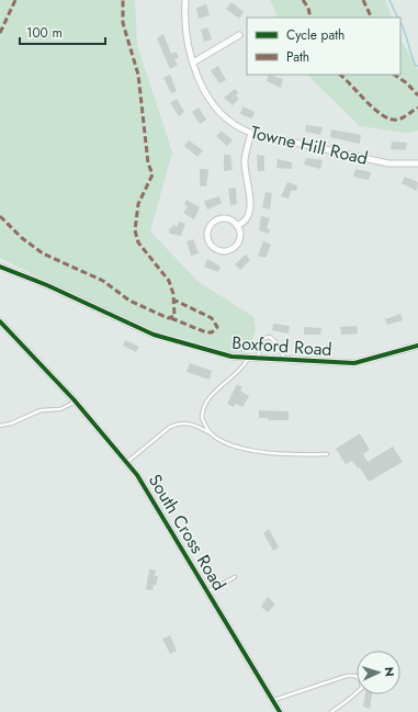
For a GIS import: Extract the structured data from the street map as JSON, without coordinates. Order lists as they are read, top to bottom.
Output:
{
  "streets": {
    "street": ["Towne Hill Road", "Boxford Road", "South Cross Road"]
  },
  "legend": ["Cycle path", "Path"],
  "scale_bar": "100 m",
  "north": "right"
}
